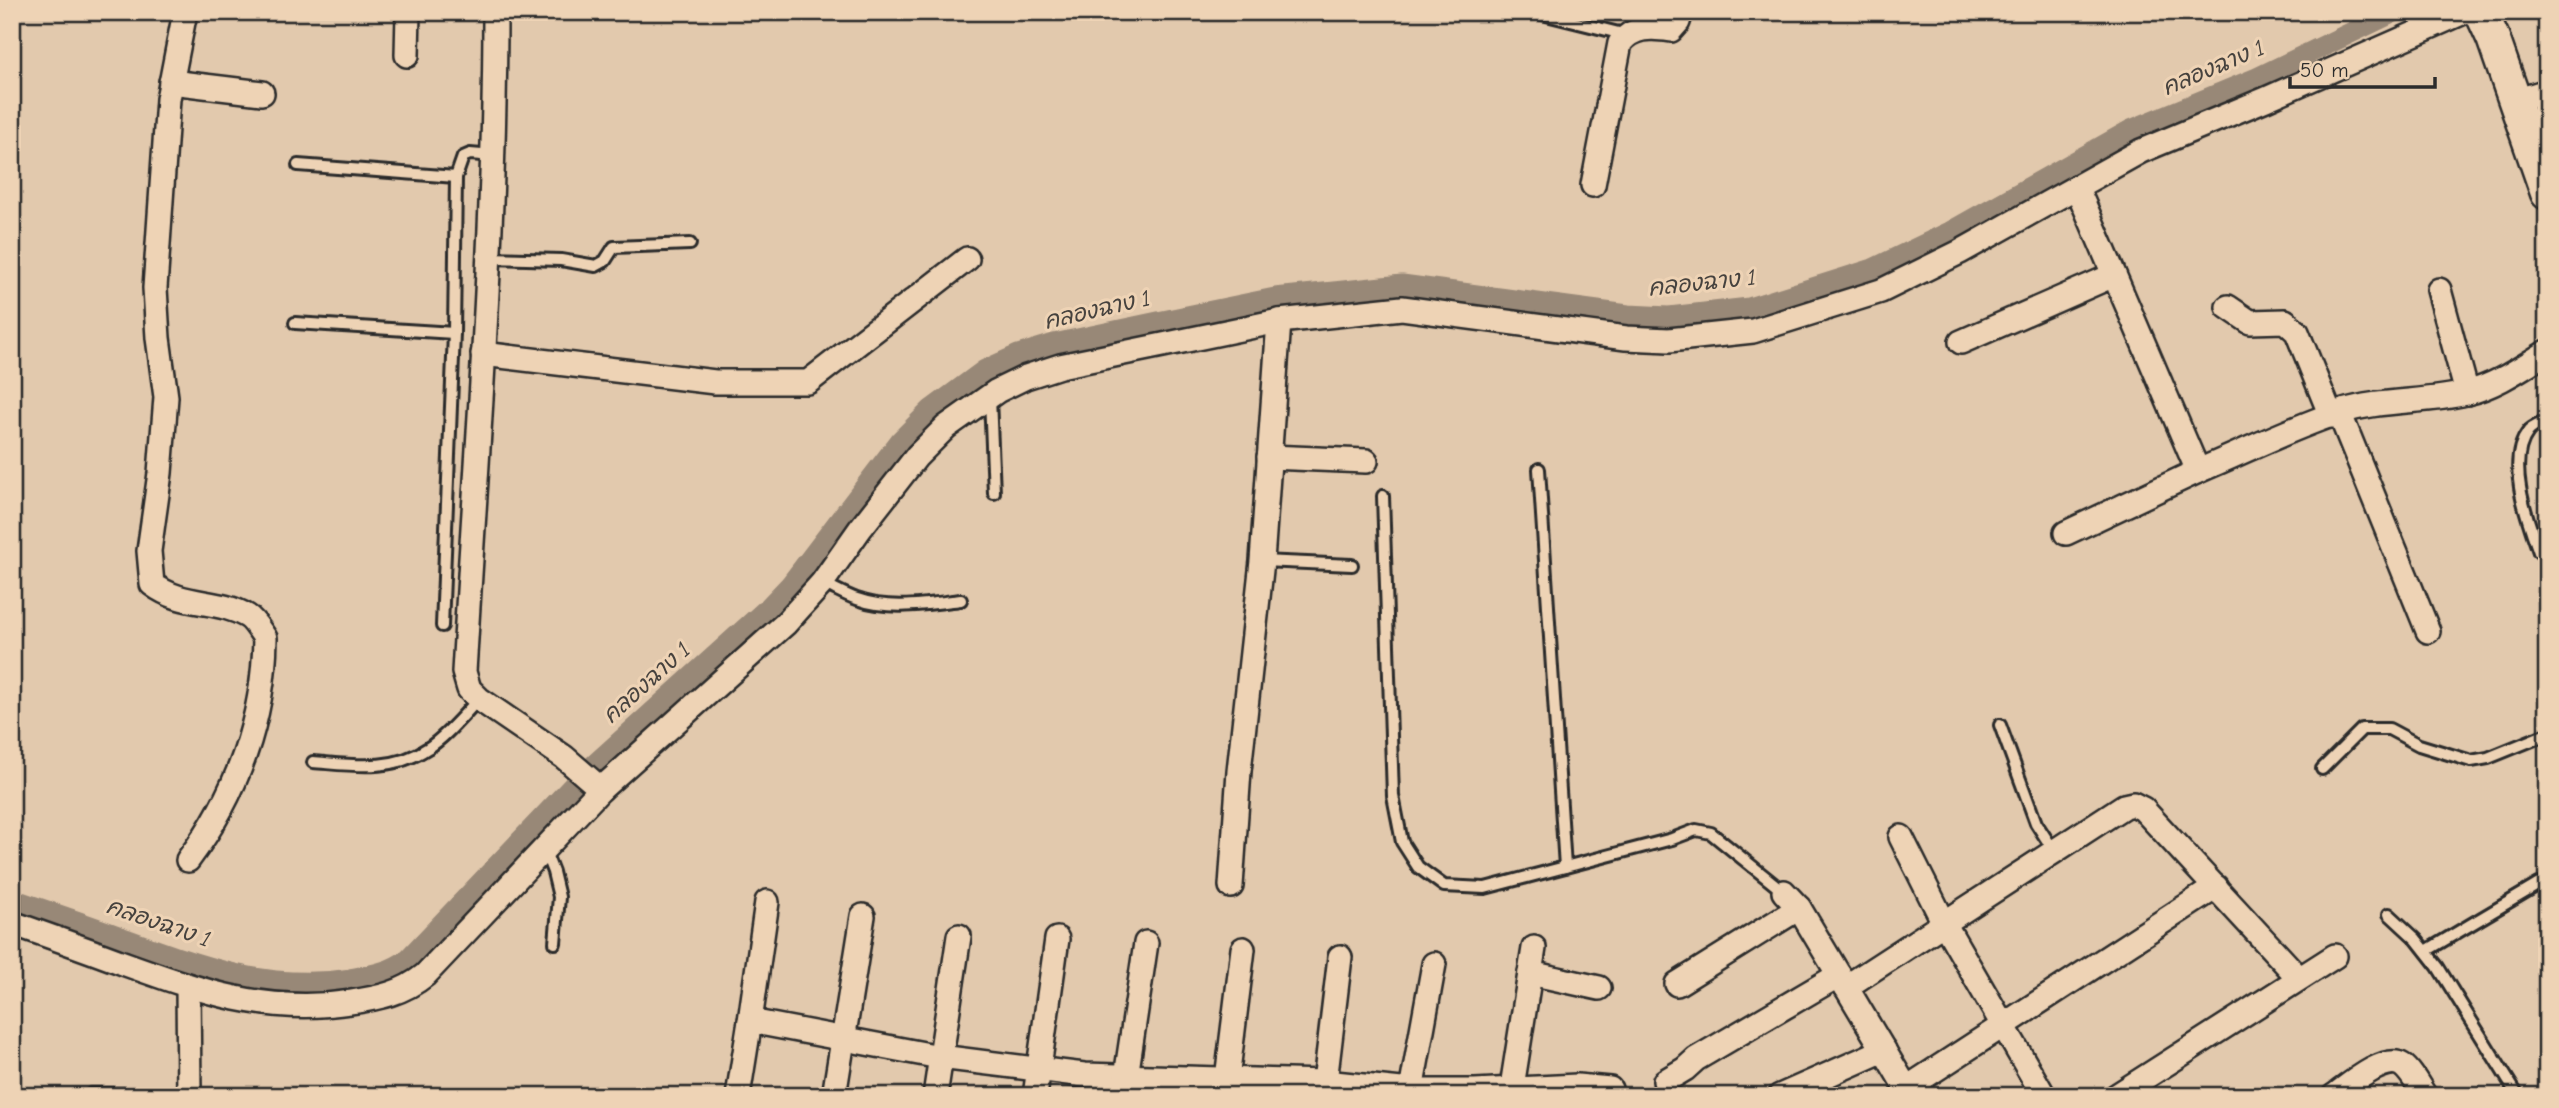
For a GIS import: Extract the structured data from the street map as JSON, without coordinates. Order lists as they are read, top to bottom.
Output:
{
  "water": ["คลองฉาง 1"],
  "scale_bar": "50 m"
}
